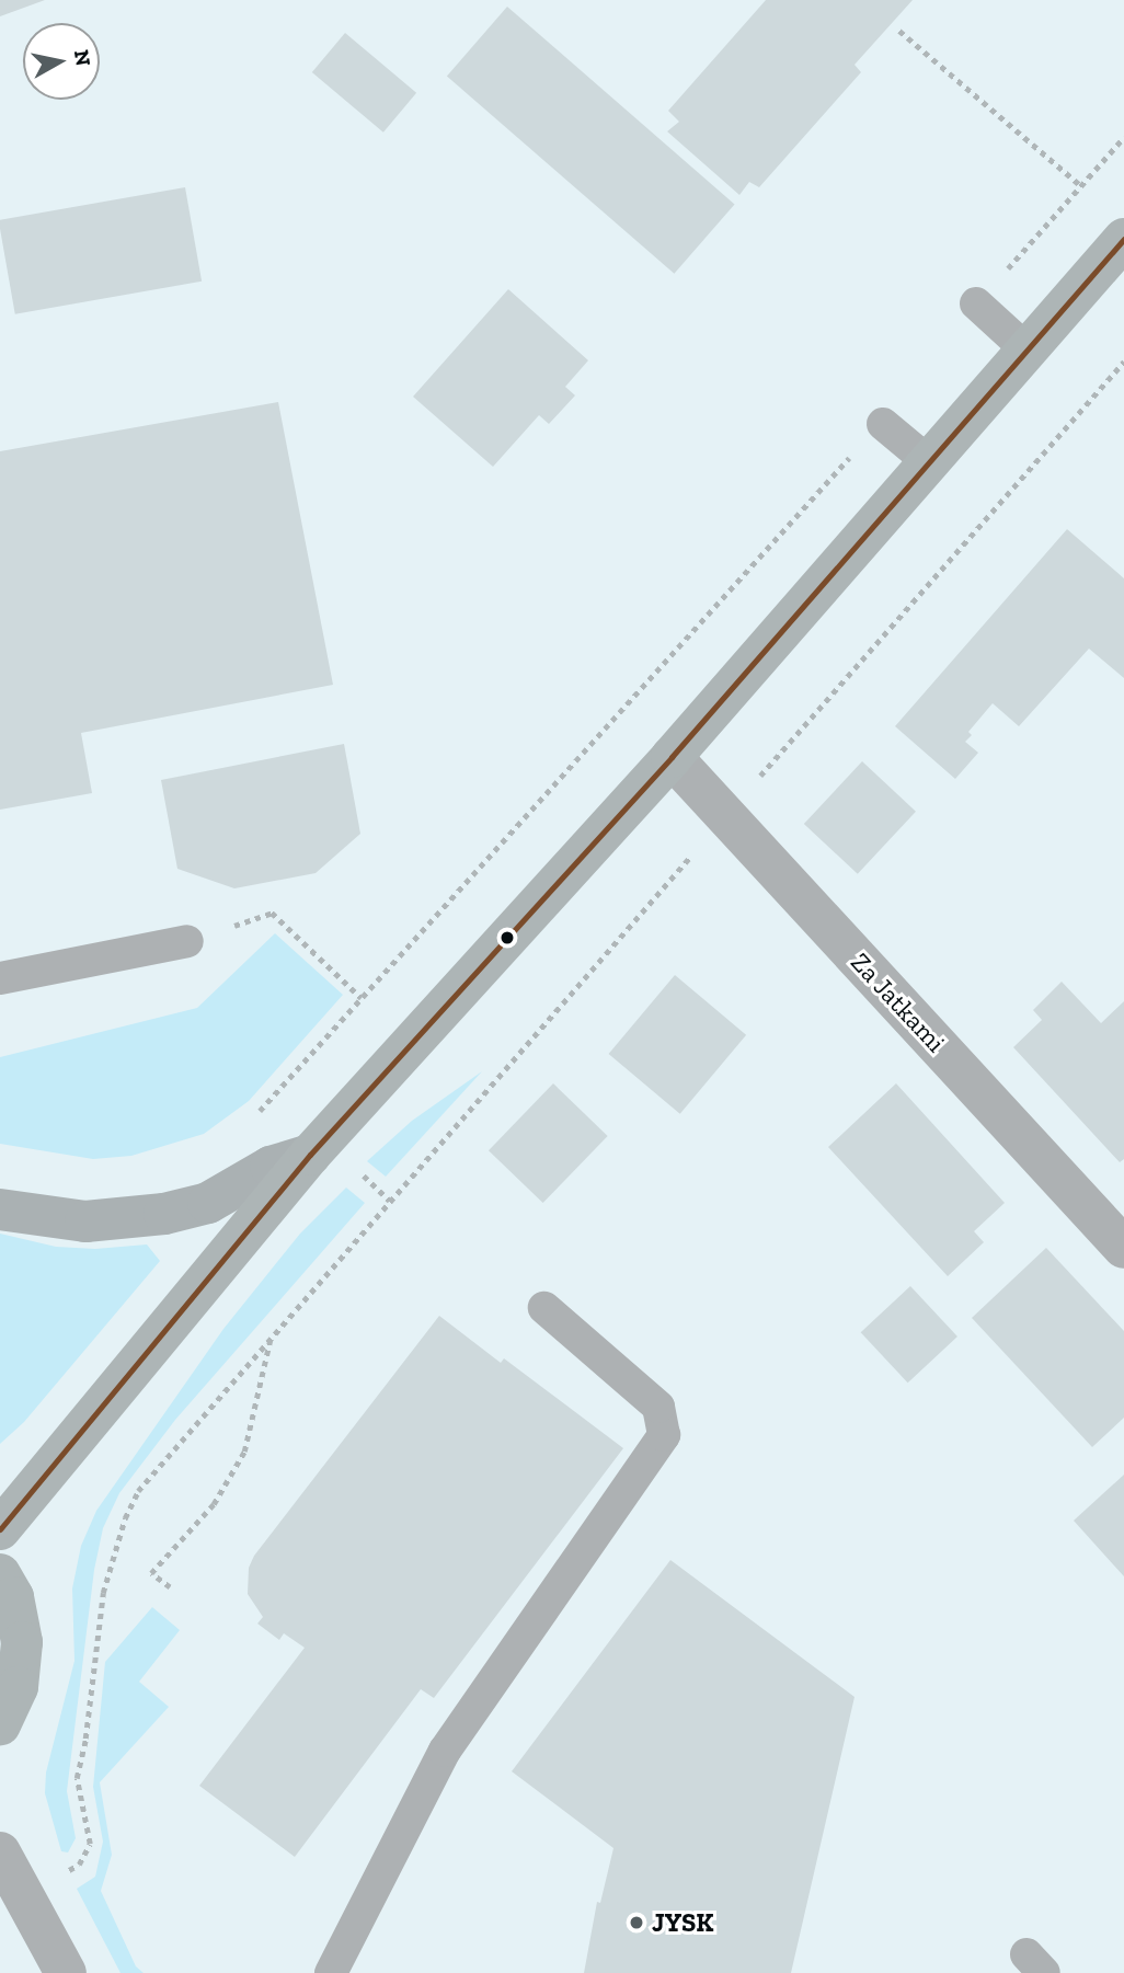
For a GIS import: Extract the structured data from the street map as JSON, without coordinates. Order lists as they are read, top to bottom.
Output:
{
  "streets": {
    "street": ["Za Jatkami"]
  },
  "places": ["JYSK"],
  "north": "right"
}
